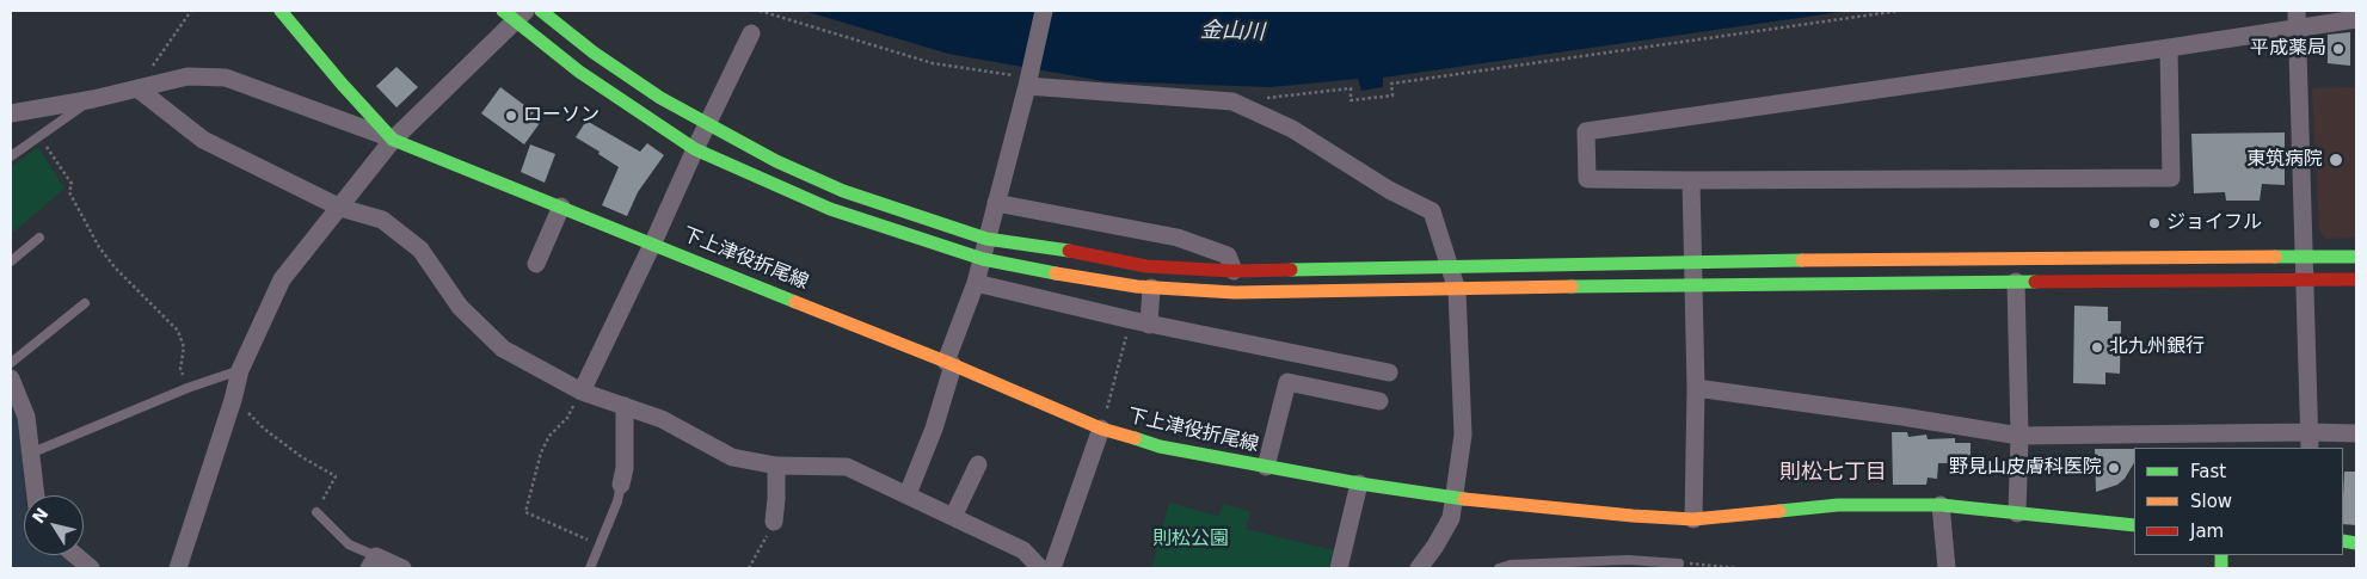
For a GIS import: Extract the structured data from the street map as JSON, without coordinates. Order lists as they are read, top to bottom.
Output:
{
  "streets": {
    "street": ["下上津役折尾線"]
  },
  "districts": ["則松七丁目"],
  "water": ["金山川"],
  "parks": ["則松公園"],
  "places": [
    "平成薬局",
    "ローソン",
    "東筑病院",
    "ジョイフル",
    "北九州銀行",
    "野見山皮膚科医院"
  ],
  "legend": ["Fast", "Slow", "Jam"],
  "north": "top left"
}
